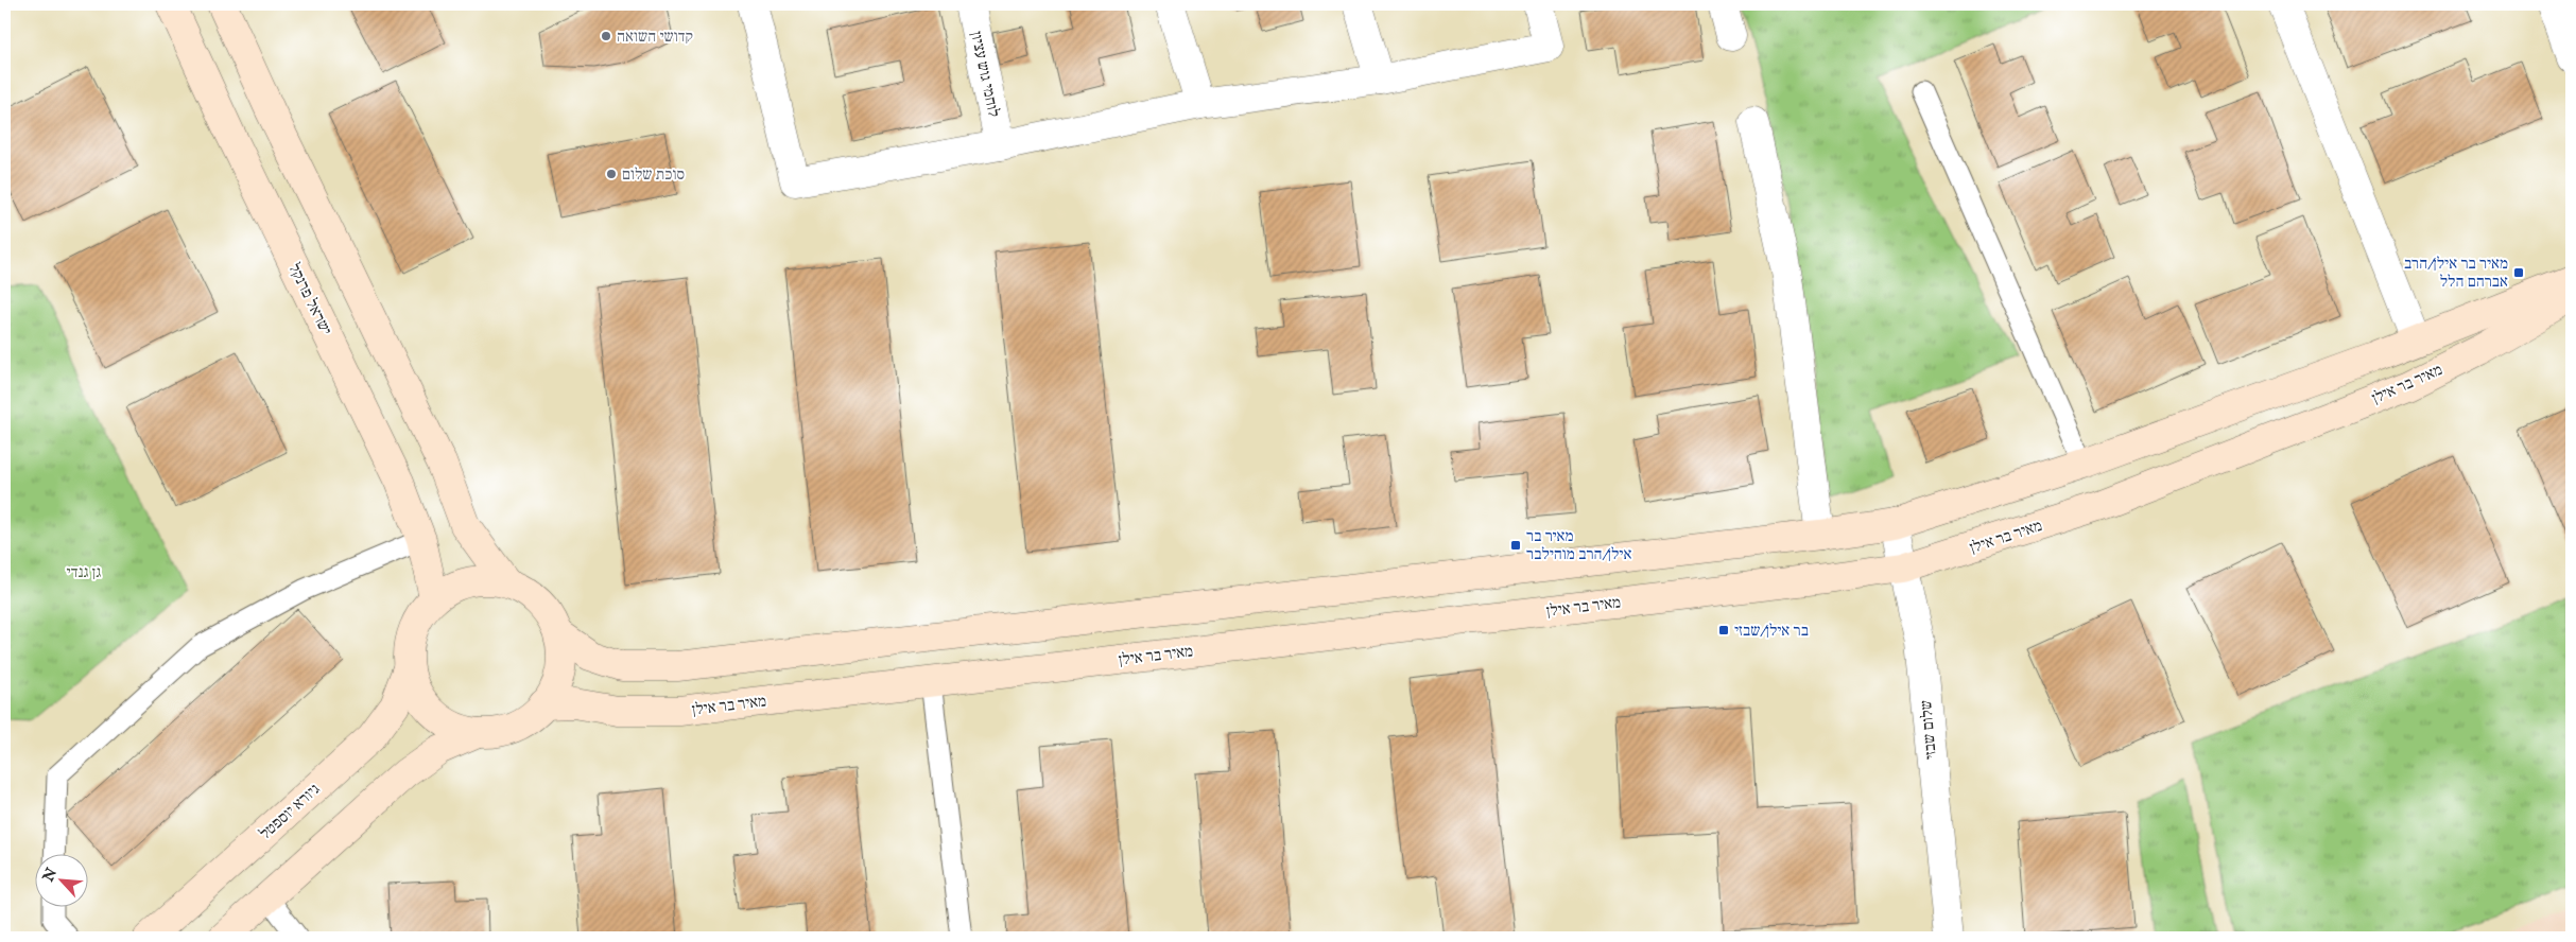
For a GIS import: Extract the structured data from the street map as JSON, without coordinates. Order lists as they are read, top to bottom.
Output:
{
  "streets": {
    "street": [
      "לוחמי גוש עציון",
      "ישראל פרנקל",
      "מאיר בר אילן",
      "שלום שבזי",
      "גיורא יוספטל"
    ]
  },
  "crossings": [
    ["ישראל פרנקל", "מאיר בר אילן"],
    ["ישראל פרנקל", "גיורא יוספטל"],
    ["מאיר בר אילן", "שלום שבזי"],
    ["מאיר בר אילן", "גיורא יוספטל"]
  ],
  "parks": ["גן גנדי"],
  "places": {
    "other": ["קדושי השואה", "סוכת שלום"],
    "transit": ["מאיר בר אילן/הרב אברהם הלל", "מאיר בר אילן/הרב מוהילבר", "בר אילן/שבזי"]
  },
  "north": "top left"
}
